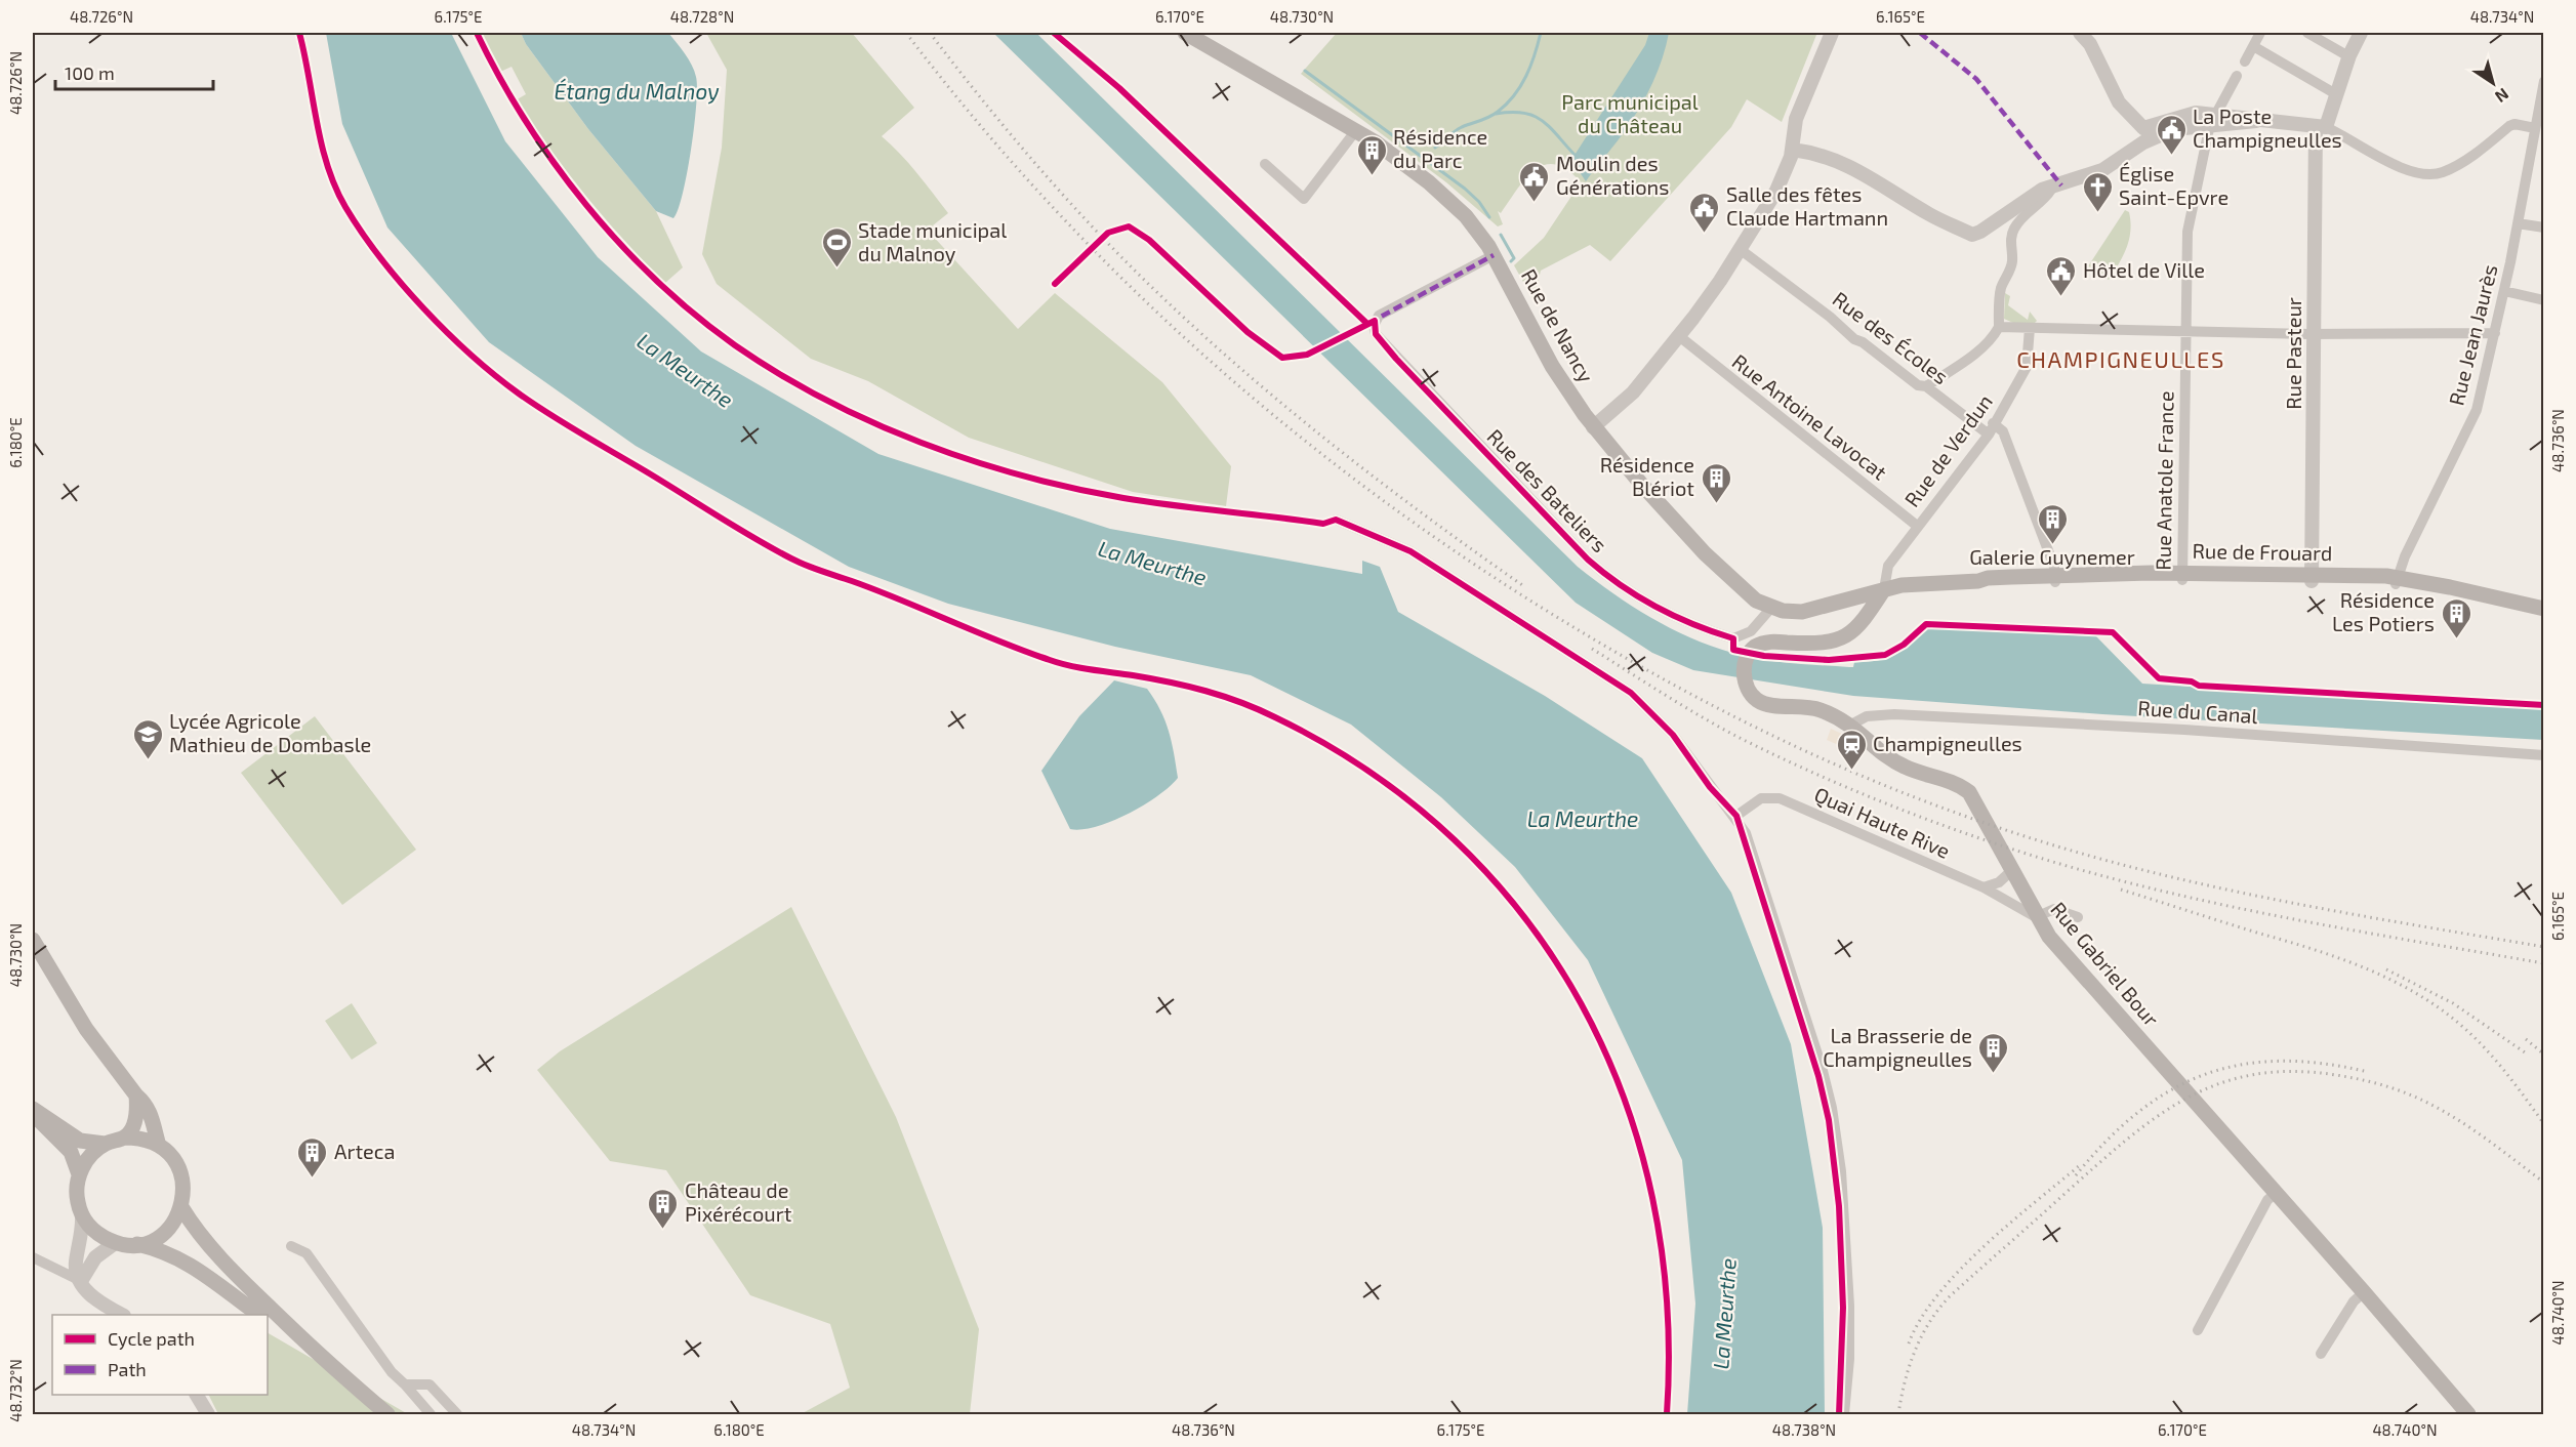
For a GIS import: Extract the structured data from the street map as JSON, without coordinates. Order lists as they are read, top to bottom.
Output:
{
  "streets": {
    "main road": ["Rue de Nancy", "Rue de Frouard", "Rue Gabriel Bour"],
    "street": [
      "Rue Jean Jaurès",
      "Rue des Écoles",
      "Rue Pasteur",
      "Rue Antoine Lavocat",
      "Rue de Verdun",
      "Rue Anatole France",
      "Rue des Bateliers",
      "Rue du Canal",
      "Quai Haute Rive"
    ]
  },
  "crossings": [
    ["Rue de Nancy", "Rue de Verdun"],
    ["Rue de Nancy", "Rue des Bateliers"],
    ["Rue de Nancy", "Rue de Frouard"],
    ["Rue de Nancy", "Rue Gabriel Bour"],
    ["Rue Jean Jaurès", "Rue de Frouard"],
    ["Rue des Écoles", "Rue de Verdun"],
    ["Rue des Écoles", "Rue de Frouard"],
    ["Rue Pasteur", "Rue de Frouard"],
    ["Rue Antoine Lavocat", "Rue de Verdun"],
    ["Rue de Verdun", "Rue de Frouard"],
    ["Rue de Verdun", "Rue Gabriel Bour"],
    ["Rue Anatole France", "Rue de Frouard"],
    ["Rue de Frouard", "Rue Gabriel Bour"],
    ["Rue du Canal", "Rue Gabriel Bour"],
    ["Quai Haute Rive", "Rue Gabriel Bour"]
  ],
  "districts": ["CHAMPIGNEULLES"],
  "water": ["Étang du Malnoy", "La Meurthe"],
  "parks": ["Parc municipal du Château"],
  "places": {
    "public building": [
      "La Poste Champigneulles",
      "Moulin des Générations",
      "Salle des fêtes Claude Hartmann",
      "Hôtel de Ville"
    ],
    "building": [
      "Résidence du Parc",
      "Résidence Blériot",
      "Galerie Guynemer",
      "Résidence Les Potiers",
      "La Brasserie de Champigneulles",
      "Arteca",
      "Château de Pixérécourt"
    ],
    "church": ["Église Saint-Epvre"],
    "sports": ["Stade municipal du Malnoy"],
    "school or university": ["Lycée Agricole Mathieu de Dombasle"],
    "station": ["Champigneulles"]
  },
  "legend": ["Cycle path", "Path"],
  "scale_bar": "100 m",
  "north": "bottom right",
  "coordinates": [
    "48.726°N",
    "6.175°E",
    "48.728°N",
    "6.170°E",
    "48.730°N",
    "6.165°E",
    "48.734°N",
    "48.736°N",
    "6.180°E",
    "48.740°N",
    "48.732°N",
    "48.738°N"
  ]
}
